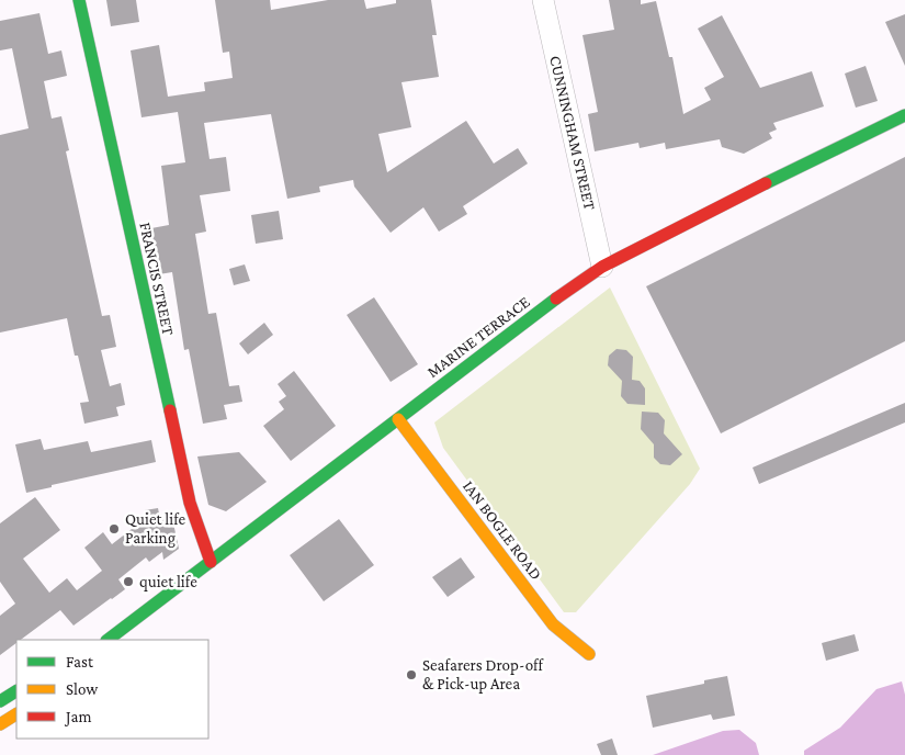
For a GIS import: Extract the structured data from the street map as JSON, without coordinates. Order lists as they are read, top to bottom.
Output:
{
  "streets": {
    "main road": ["FRANCIS STREET", "MARINE TERRACE", "IAN BOGLE ROAD"],
    "street": ["CUNNINGHAM STREET"]
  },
  "crossings": [
    ["CUNNINGHAM STREET", "MARINE TERRACE"],
    ["FRANCIS STREET", "MARINE TERRACE"],
    ["MARINE TERRACE", "IAN BOGLE ROAD"]
  ],
  "places": ["Quiet life Parking", "quiet life", "Seafarers Drop-off & Pick-up Area"],
  "legend": ["Fast", "Slow", "Jam"]
}
